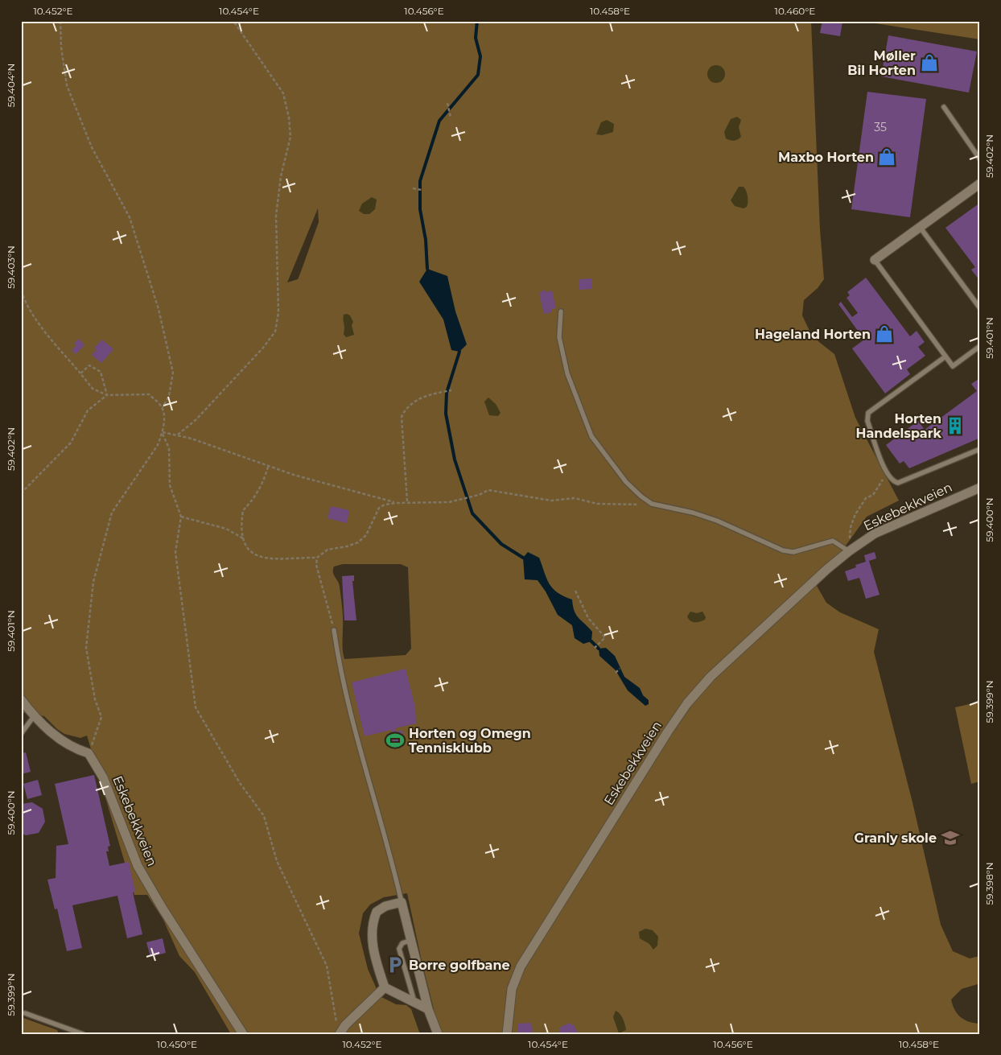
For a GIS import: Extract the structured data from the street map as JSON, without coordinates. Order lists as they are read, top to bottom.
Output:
{
  "streets": {
    "street": ["Eskebekkveien"]
  },
  "places": {
    "shop": ["Møller Bil Horten", "Maxbo Horten", "Hageland Horten"],
    "building": ["Horten Handelspark"],
    "sports": ["Horten og Omegn Tennisklubb"],
    "school or university": ["Granly skole"],
    "parking": ["Borre golfbane"]
  },
  "house_numbers": ["35"],
  "coordinates": [
    "10.452°E",
    "10.454°E",
    "10.456°E",
    "10.458°E",
    "10.460°E",
    "59.404°N",
    "59.402°N",
    "59.403°N",
    "59.401°N",
    "59.400°N",
    "59.399°N",
    "59.398°N",
    "10.450°E"
  ]
}
